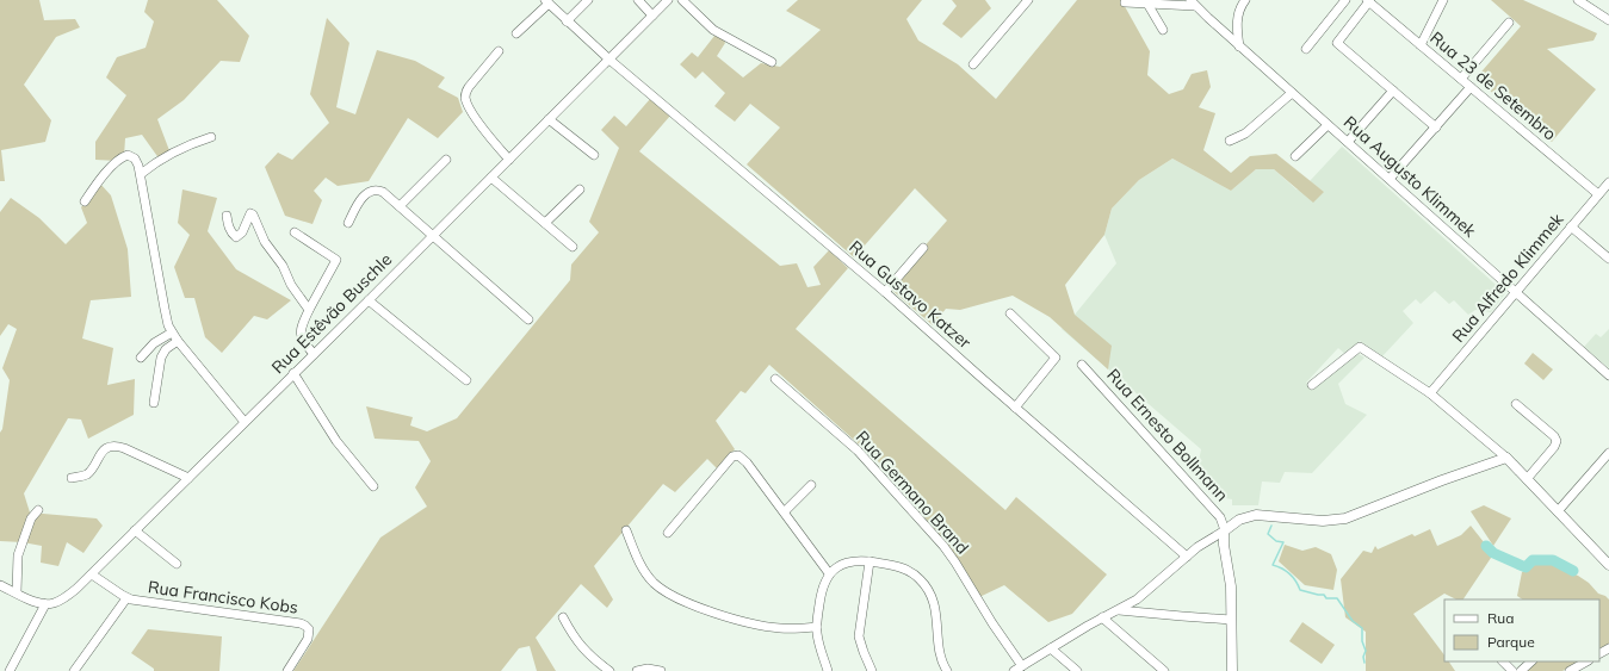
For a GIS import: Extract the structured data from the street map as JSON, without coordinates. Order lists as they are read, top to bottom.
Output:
{
  "streets": {
    "street": [
      "Rua 23 de Setembro",
      "Rua Augusto Klimmek",
      "Rua Alfredo Klimmek",
      "Rua Gustavo Katzer",
      "Rua Estêvão Buschle",
      "Rua Ernesto Bollmann",
      "Rua Germano Brand",
      "Rua Francisco Kobs"
    ]
  },
  "crossings": [
    ["Rua 23 de Setembro", "Rua Alfredo Klimmek"],
    ["Rua Augusto Klimmek", "Rua Alfredo Klimmek"],
    ["Rua Gustavo Katzer", "Rua Estêvão Buschle"],
    ["Rua Estêvão Buschle", "Rua Francisco Kobs"]
  ],
  "legend": ["Rua", "Parque"]
}
